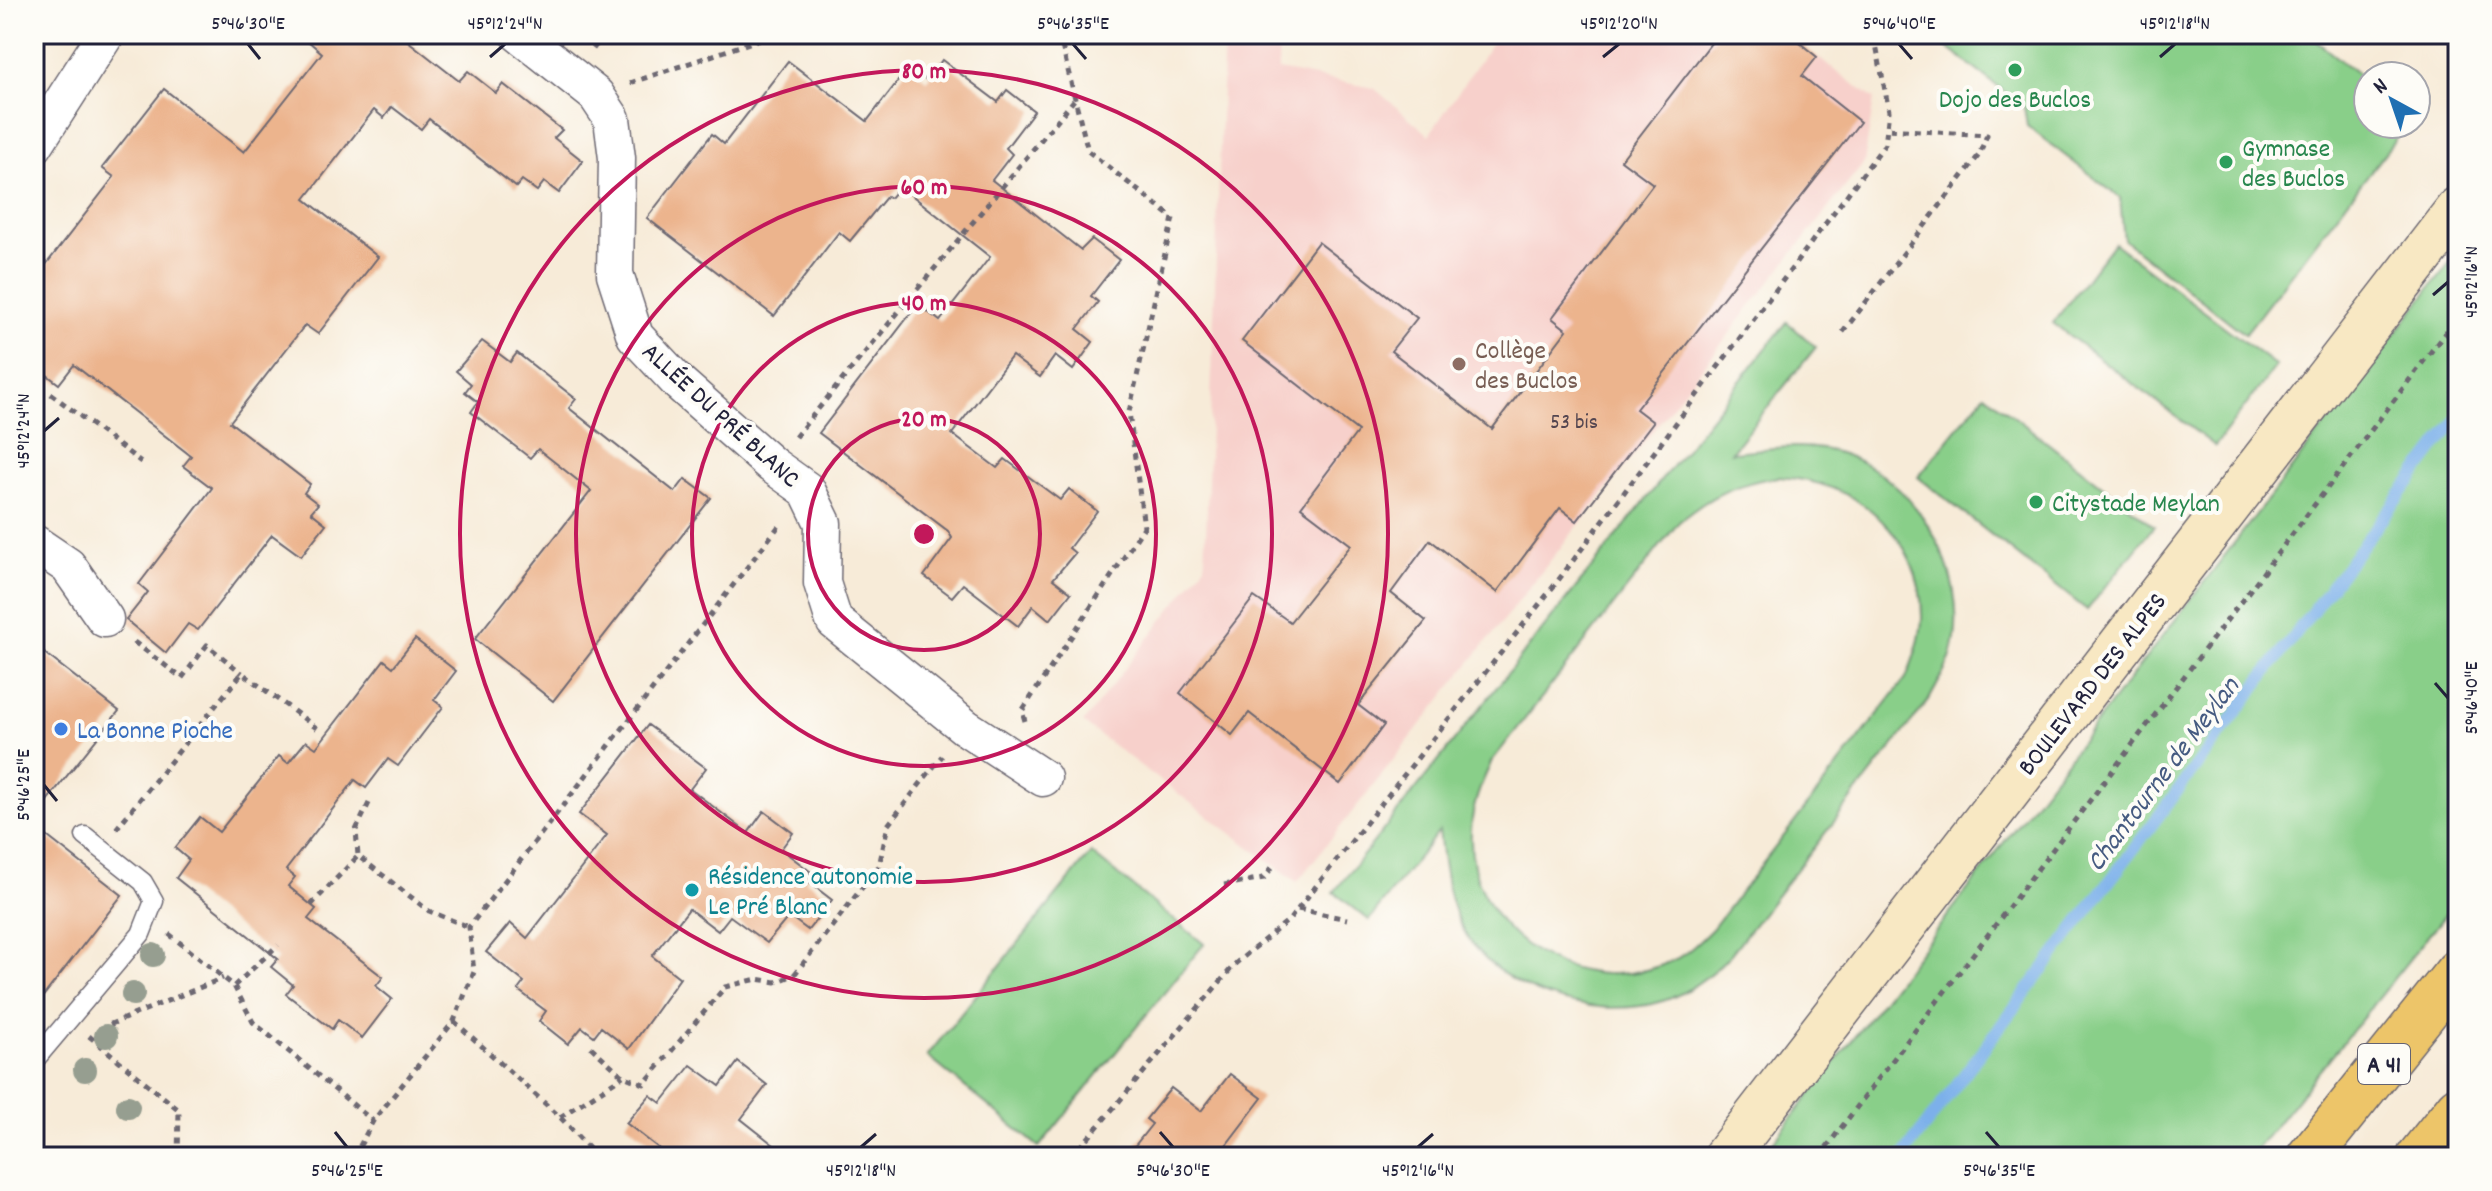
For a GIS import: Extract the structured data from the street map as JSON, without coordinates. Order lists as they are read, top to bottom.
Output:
{
  "streets": {
    "highway": ["A 41"],
    "street": ["ALLÉE DU PRÉ BLANC", "BOULEVARD DES ALPES"]
  },
  "water": ["Chantourne de Meylan"],
  "places": [
    "Dojo des Buclos",
    "Gymnase des Buclos",
    "Collège des Buclos",
    "Citystade Meylan",
    "La Bonne Pioche",
    "Résidence autonomie Le Pré Blanc"
  ],
  "house_numbers": ["53 bis"],
  "north": "top left",
  "coordinates": [
    "5°46'30\"E",
    "45°12'24\"N",
    "5°46'35\"E",
    "45°12'20\"N",
    "5°46'40\"E",
    "45°12'18\"N",
    "45°12'16\"N",
    "5°46'25\"E"
  ],
  "rings": [
    "80 m",
    "60 m",
    "40 m",
    "20 m"
  ]
}
